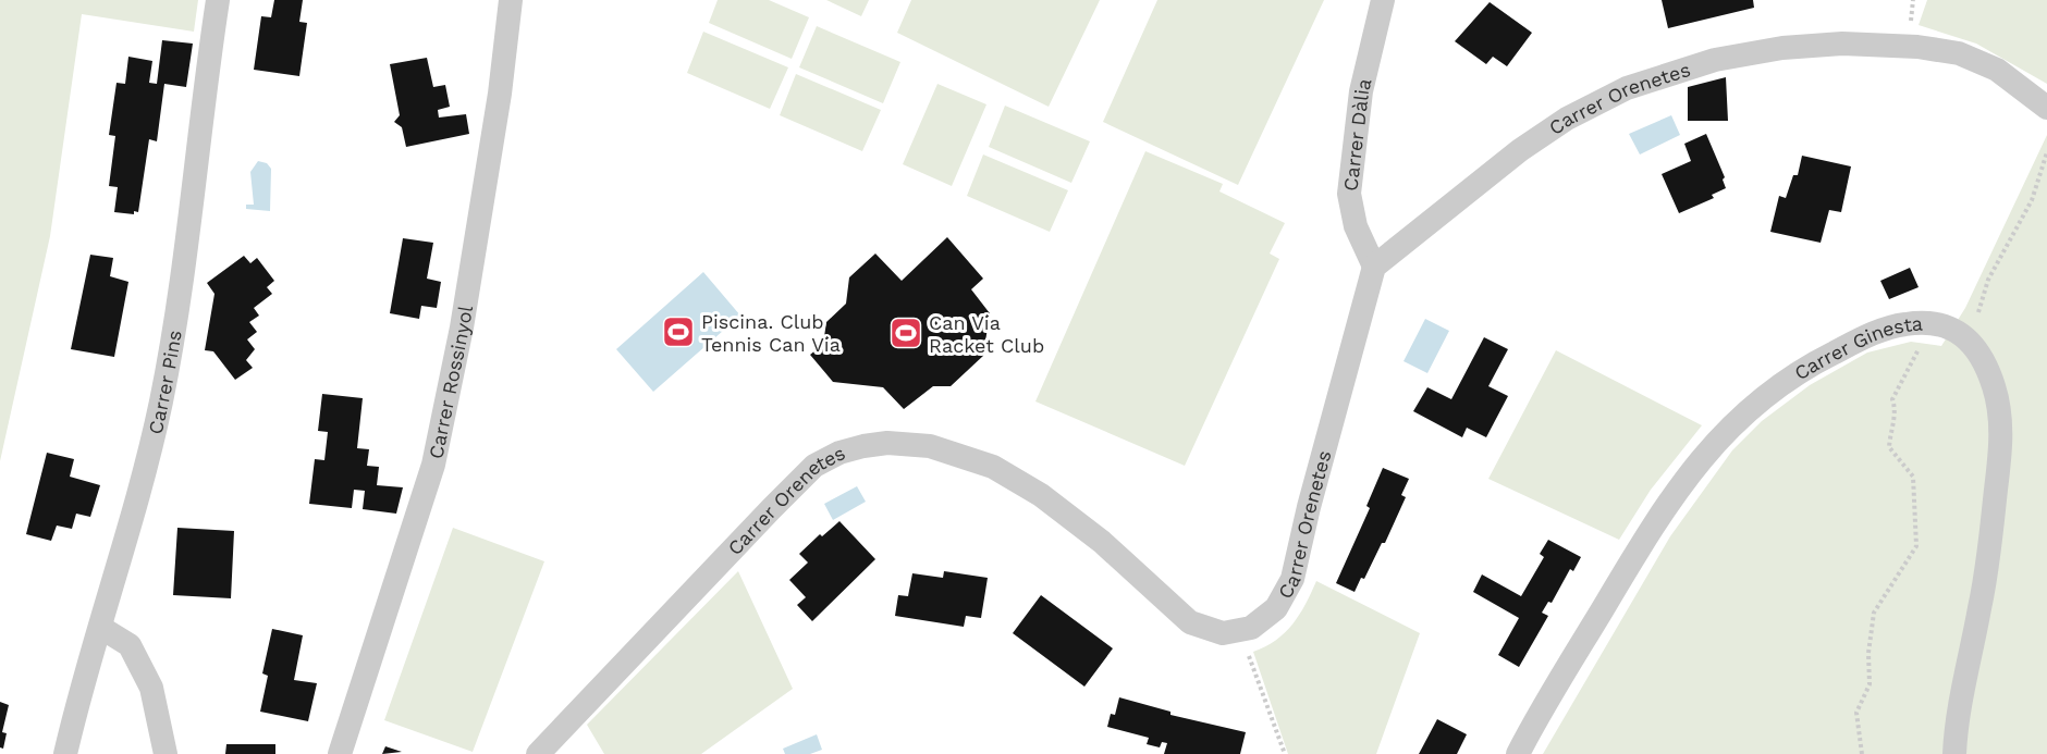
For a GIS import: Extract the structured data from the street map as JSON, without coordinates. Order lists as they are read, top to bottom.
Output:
{
  "streets": {
    "street": [
      "Carrer Orenetes",
      "Carrer Dàlia",
      "Carrer Ginesta",
      "Carrer Pins",
      "Carrer Rossinyol"
    ]
  },
  "crossings": [
    ["Carrer Orenetes", "Carrer Dàlia"]
  ],
  "places": {
    "sports": ["Piscina. Club Tennis Can Via", "Can Via Racket Club"]
  }
}
